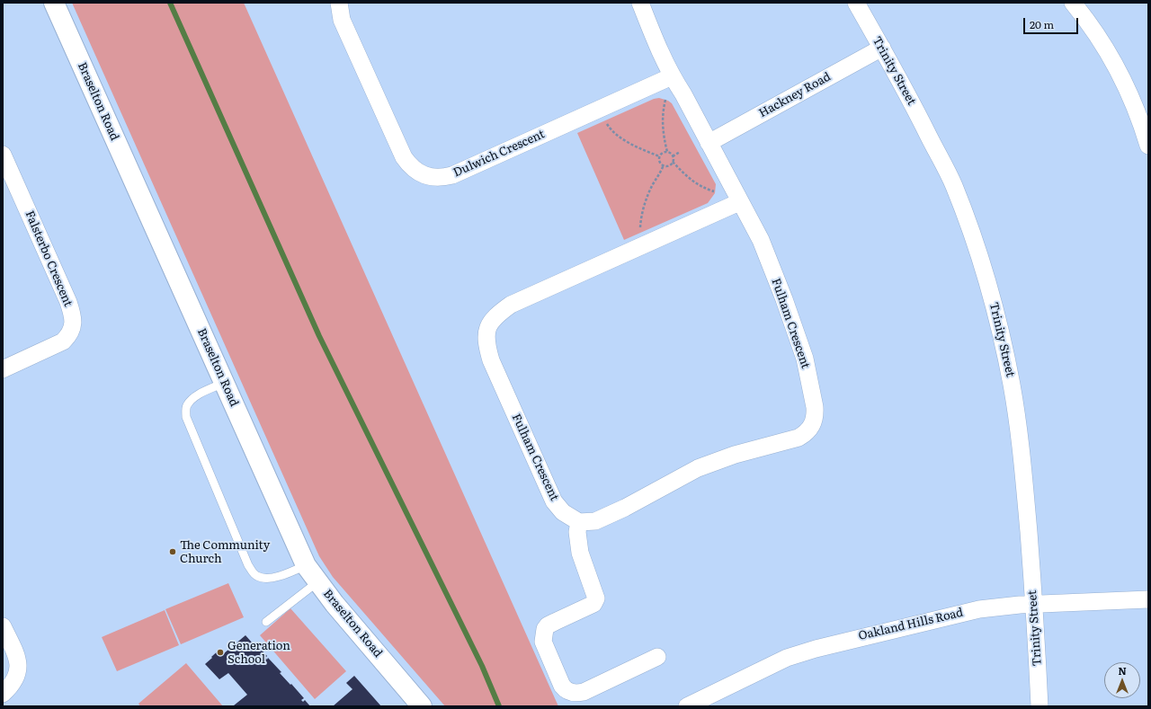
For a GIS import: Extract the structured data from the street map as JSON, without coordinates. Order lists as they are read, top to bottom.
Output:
{
  "streets": {
    "street": [
      "Trinity Street",
      "Hackney Road",
      "Braselton Road",
      "Dulwich Crescent",
      "Falsterbo Crescent",
      "Fulham Crescent",
      "Oakland Hills Road"
    ]
  },
  "crossings": [
    ["Trinity Street", "Hackney Road"],
    ["Trinity Street", "Oakland Hills Road"],
    ["Hackney Road", "Fulham Crescent"]
  ],
  "places": ["The Community Church", "Generation School"],
  "scale_bar": "20 m",
  "north": "top"
}
